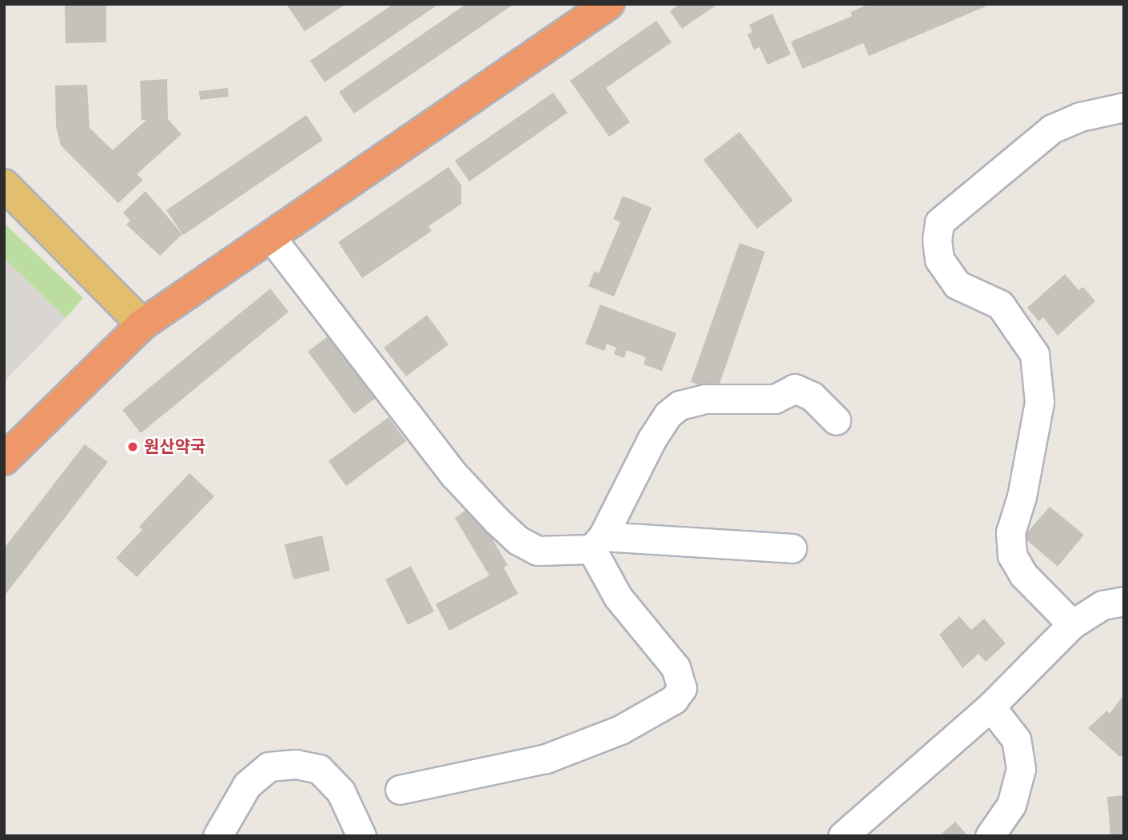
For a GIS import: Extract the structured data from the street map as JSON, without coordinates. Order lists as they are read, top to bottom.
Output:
{
  "places": ["원산약국"]
}
